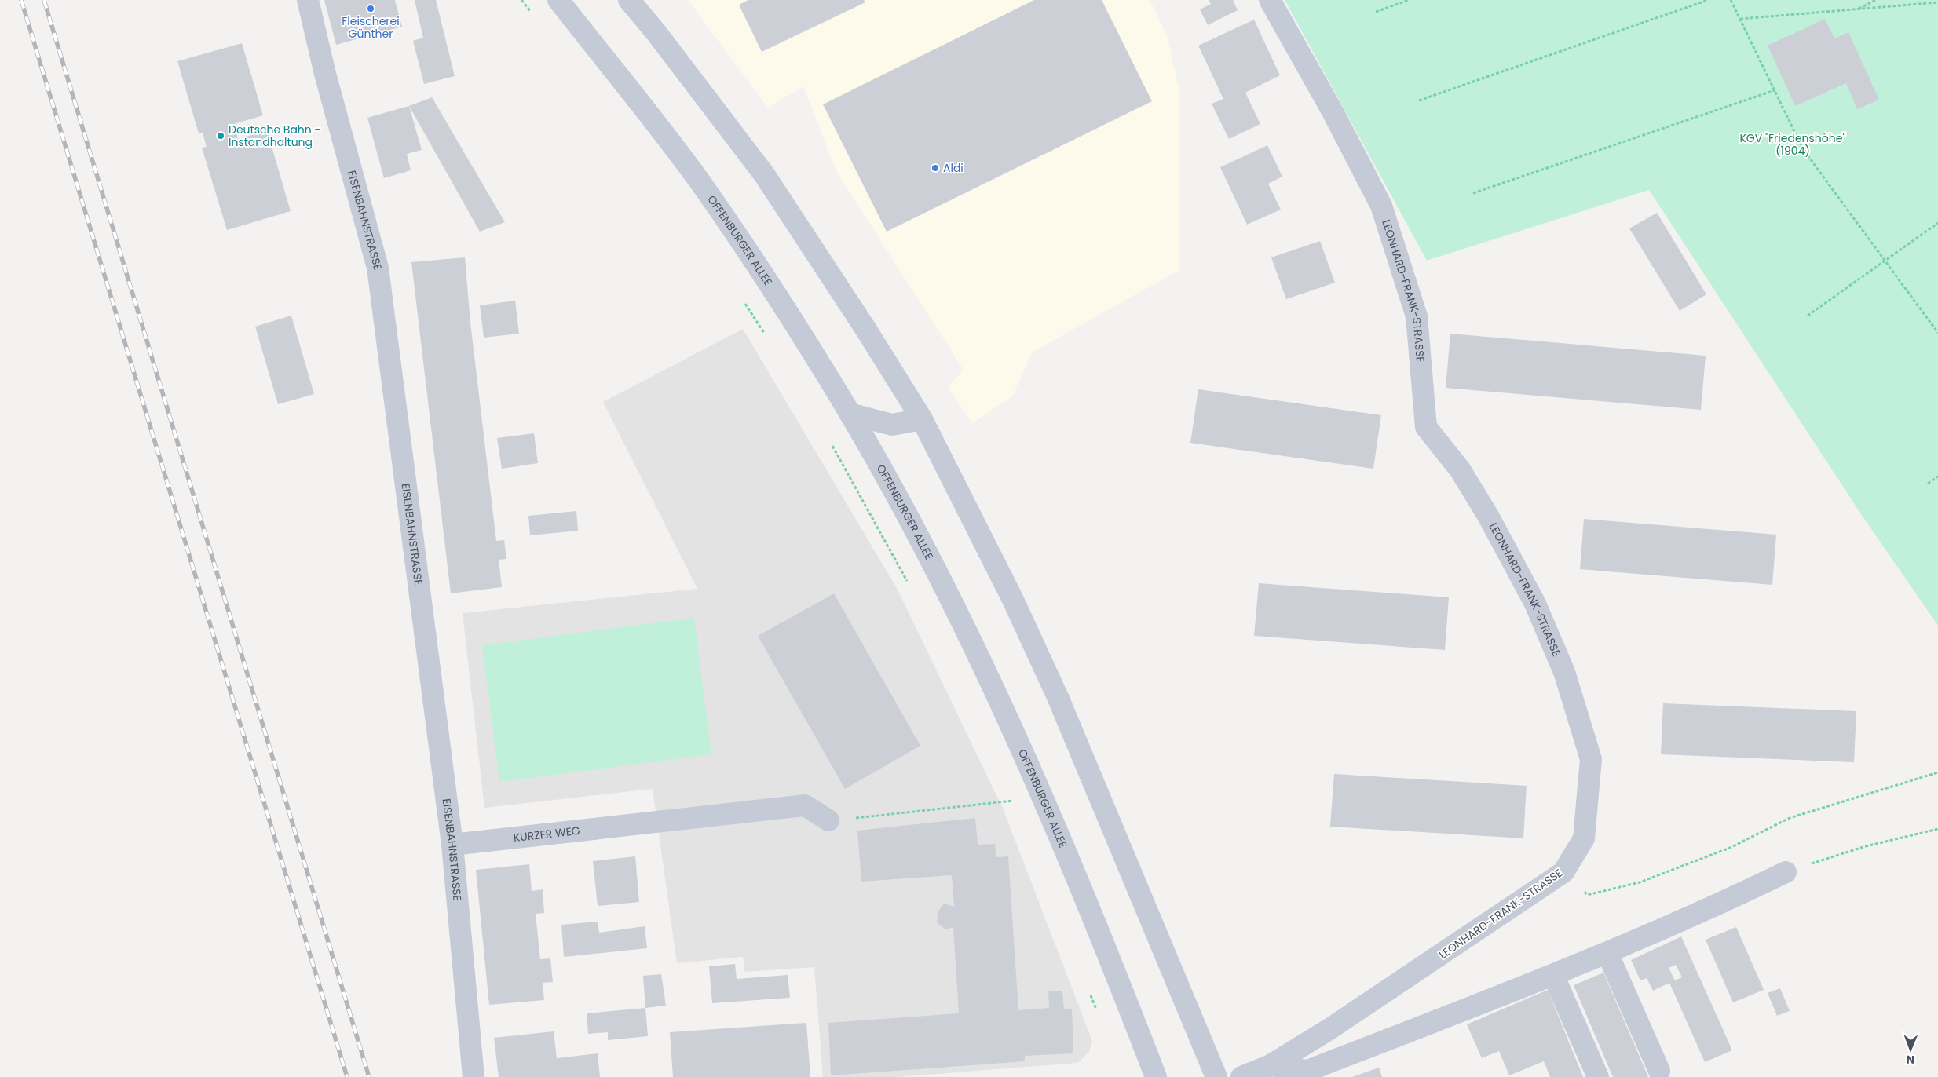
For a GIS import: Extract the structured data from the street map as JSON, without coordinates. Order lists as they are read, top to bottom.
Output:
{
  "streets": {
    "street": [
      "EISENBAHNSTRASSE",
      "OFFENBURGER ALLEE",
      "LEONHARD-FRANK-STRASSE",
      "KURZER WEG"
    ]
  },
  "crossings": [
    ["EISENBAHNSTRASSE", "KURZER WEG"]
  ],
  "parks": ["KGV \"Friedenshöhe\" (1904)"],
  "places": ["Fleischerei Günther", "Deutsche Bahn - Instandhaltung", "Aldi"],
  "north": "bottom"
}
